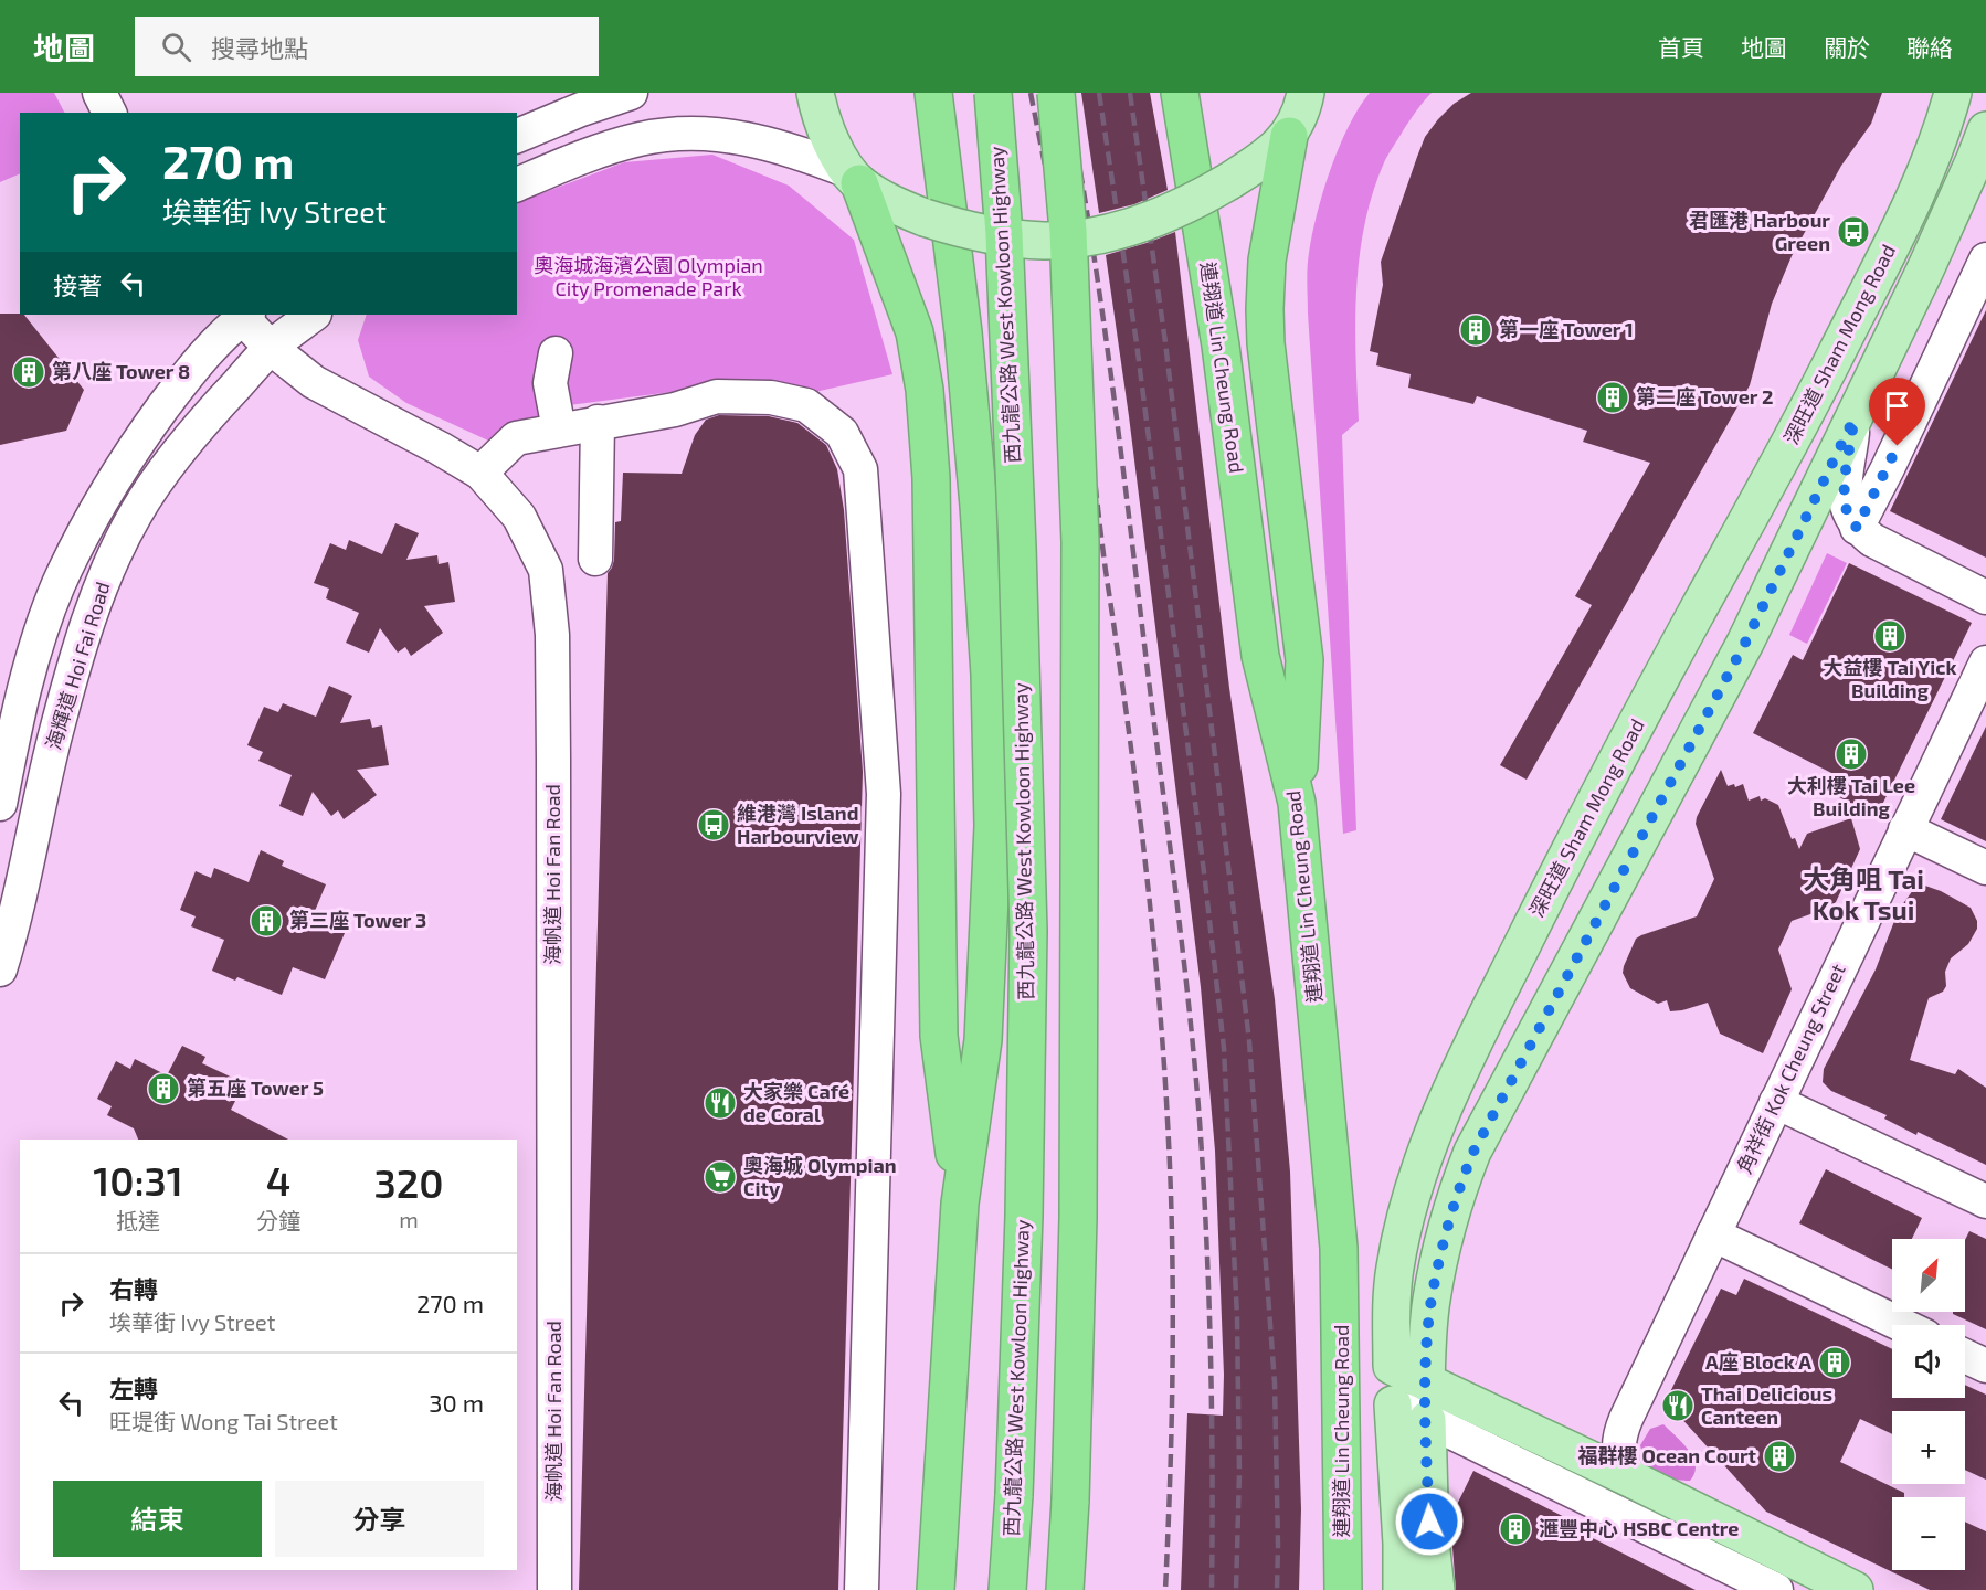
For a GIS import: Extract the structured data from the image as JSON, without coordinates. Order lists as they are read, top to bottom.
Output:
{
  "streets": {
    "highway": ["西九龍公路 West Kowloon Highway", "連翔道 Lin Cheung Road"],
    "main road": ["深旺道 Sham Mong Road"],
    "street": ["海輝道 Hoi Fai Road", "海帆道 Hoi Fan Road", "角祥街 Kok Cheung Street"]
  },
  "crossings": [
    ["海輝道 Hoi Fai Road", "海帆道 Hoi Fan Road"]
  ],
  "districts": ["大角咀 Tai Kok Tsui"],
  "parks": ["奧海城海濱公園 Olympian City Promenade Park"],
  "places": {
    "bus stop": ["君匯港 Harbour Green", "維港灣 Island Harbourview"],
    "building": [
      "第一座 Tower 1",
      "第八座 Tower 8",
      "第二座 Tower 2",
      "大益樓 Tai Yick Building",
      "大利樓 Tai Lee Building",
      "第三座 Tower 3",
      "第五座 Tower 5",
      "A座 Block A",
      "福群樓 Ocean Court",
      "滙豐中心 HSBC Centre"
    ],
    "restaurant": ["大家樂 Café de Coral", "Thai Delicious Canteen"],
    "supermarket": ["奧海城 Olympian City"]
  },
  "north": "top right",
  "page": {
    "header": "地圖",
    "search": "搜尋地點",
    "nav": [
      "首頁",
      "地圖",
      "關於",
      "聯絡"
    ],
    "turn": ["270 m", "埃華街 Ivy Street"],
    "then": "接著",
    "eta": [
      "10:31",
      "抵達",
      "4",
      "分鐘",
      "320",
      "m"
    ],
    "map_buttons": ["+", "−"],
    "list": [
      {
        "name": "右轉",
        "note": "埃華街 Ivy Street",
        "value": "270 m"
      },
      {
        "name": "左轉",
        "note": "旺堤街 Wong Tai Street",
        "value": "30 m"
      }
    ],
    "buttons": ["結束", "分享"]
  }
}
